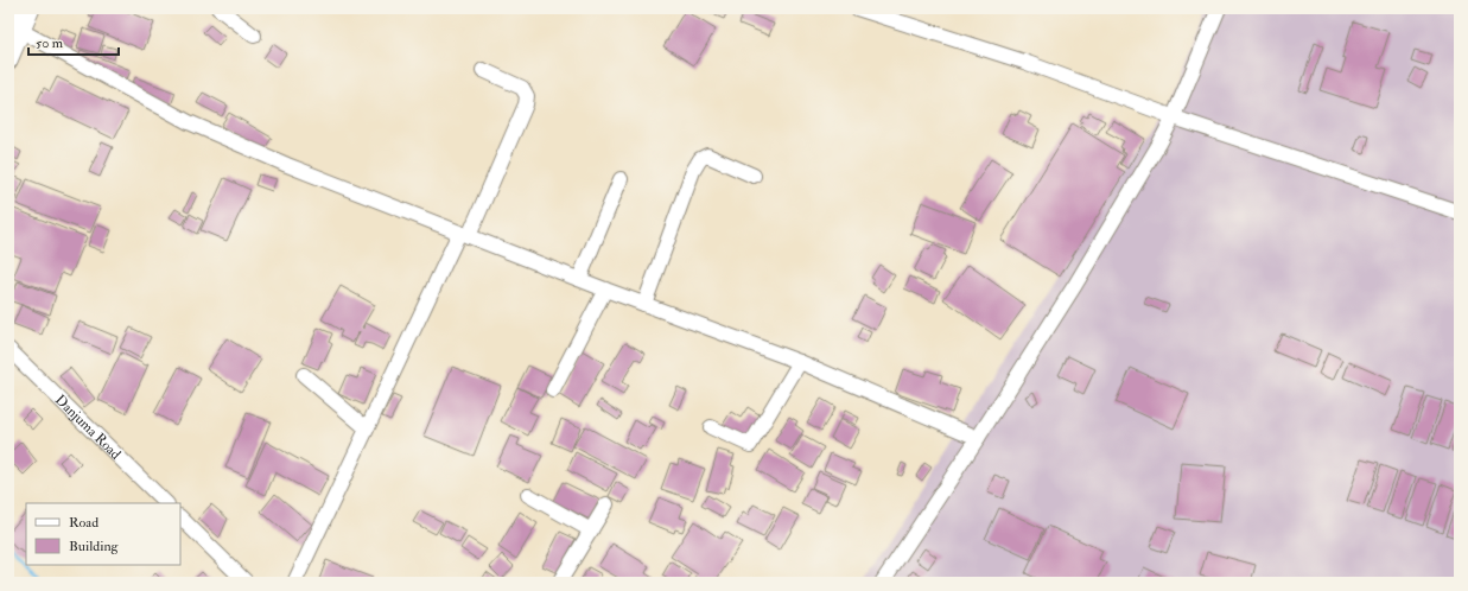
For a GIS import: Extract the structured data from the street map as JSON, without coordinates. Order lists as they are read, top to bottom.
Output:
{
  "streets": {
    "street": ["Danjuma Road"]
  },
  "legend": ["Road", "Building"],
  "scale_bar": "50 m"
}
